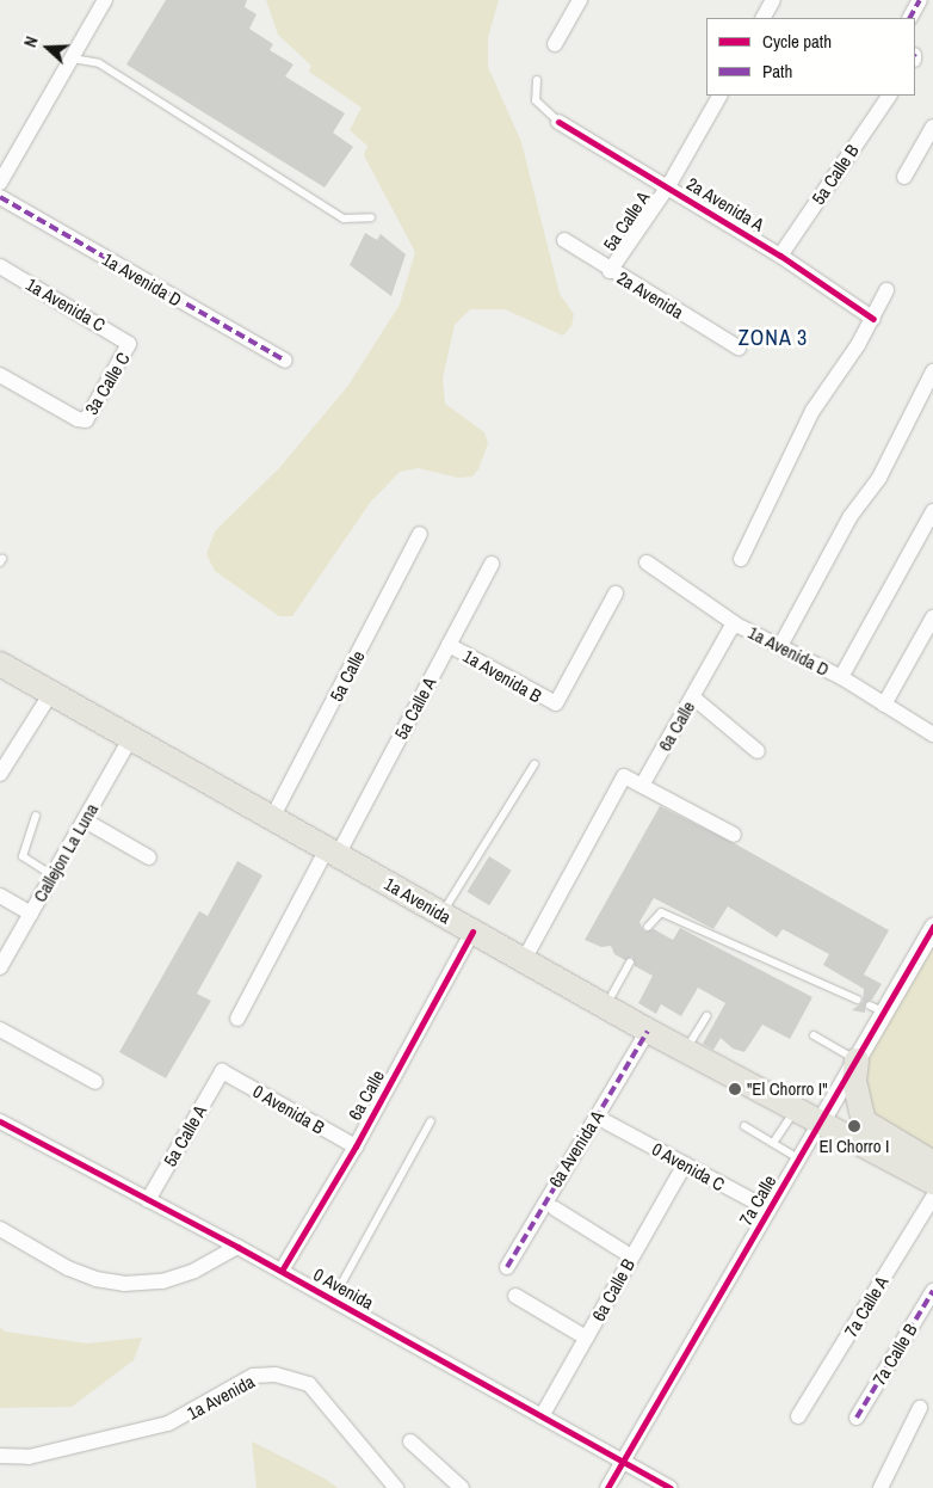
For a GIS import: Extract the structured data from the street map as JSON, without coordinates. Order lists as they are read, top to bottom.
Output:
{
  "streets": {
    "main road": ["1a Avenida"],
    "street": [
      "5a Calle B",
      "2a Avenida A",
      "5a Calle A",
      "1a Avenida D",
      "2a Avenida",
      "1a Avenida C",
      "3a Calle C",
      "5a Calle",
      "1a Avenida B",
      "6a Calle",
      "Callejon La Luna",
      "0 Avenida B",
      "6a Avenida A",
      "0 Avenida C",
      "7a Calle",
      "0 Avenida",
      "6a Calle B",
      "7a Calle A",
      "7a Calle B"
    ]
  },
  "crossings": [
    ["5a Calle B", "2a Avenida A"],
    ["2a Avenida A", "5a Calle A"],
    ["5a Calle A", "2a Avenida"],
    ["5a Calle A", "1a Avenida B"],
    ["5a Calle A", "1a Avenida"],
    ["5a Calle A", "0 Avenida B"],
    ["5a Calle A", "0 Avenida"],
    ["1a Avenida D", "6a Calle"],
    ["1a Avenida C", "3a Calle C"],
    ["5a Calle", "1a Avenida"],
    ["6a Calle", "1a Avenida"],
    ["6a Calle", "0 Avenida B"],
    ["6a Calle", "0 Avenida"],
    ["Callejon La Luna", "1a Avenida"],
    ["1a Avenida", "6a Avenida A"],
    ["1a Avenida", "7a Calle"],
    ["0 Avenida C", "7a Calle"],
    ["0 Avenida C", "6a Calle B"],
    ["7a Calle", "0 Avenida"],
    ["0 Avenida", "6a Calle B"]
  ],
  "districts": ["ZONA 3"],
  "places": ["\"El Chorro I\"", "El Chorro I"],
  "legend": ["Cycle path", "Path"],
  "north": "left"
}
